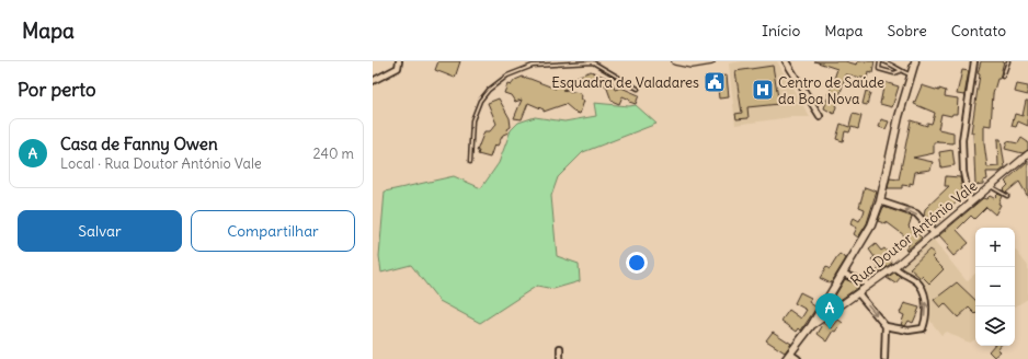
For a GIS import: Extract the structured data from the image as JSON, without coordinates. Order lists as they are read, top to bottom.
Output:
{
  "streets": {
    "street": ["Rua Doutor António Vale"]
  },
  "places": {
    "public building": ["Esquadra de Valadares"],
    "hospital": ["Centro de Saúde da Boa Nova"]
  },
  "page": {
    "header": "Mapa",
    "nav": [
      "Início",
      "Mapa",
      "Sobre",
      "Contato"
    ],
    "heading": "Por perto",
    "list": [
      {
        "mark": "A",
        "name": "Casa de Fanny Owen",
        "note": "Local · Rua Doutor António Vale",
        "value": "240 m"
      }
    ],
    "buttons": ["Salvar", "Compartilhar"],
    "map_buttons": ["+", "−"],
    "pins": "A"
  }
}
